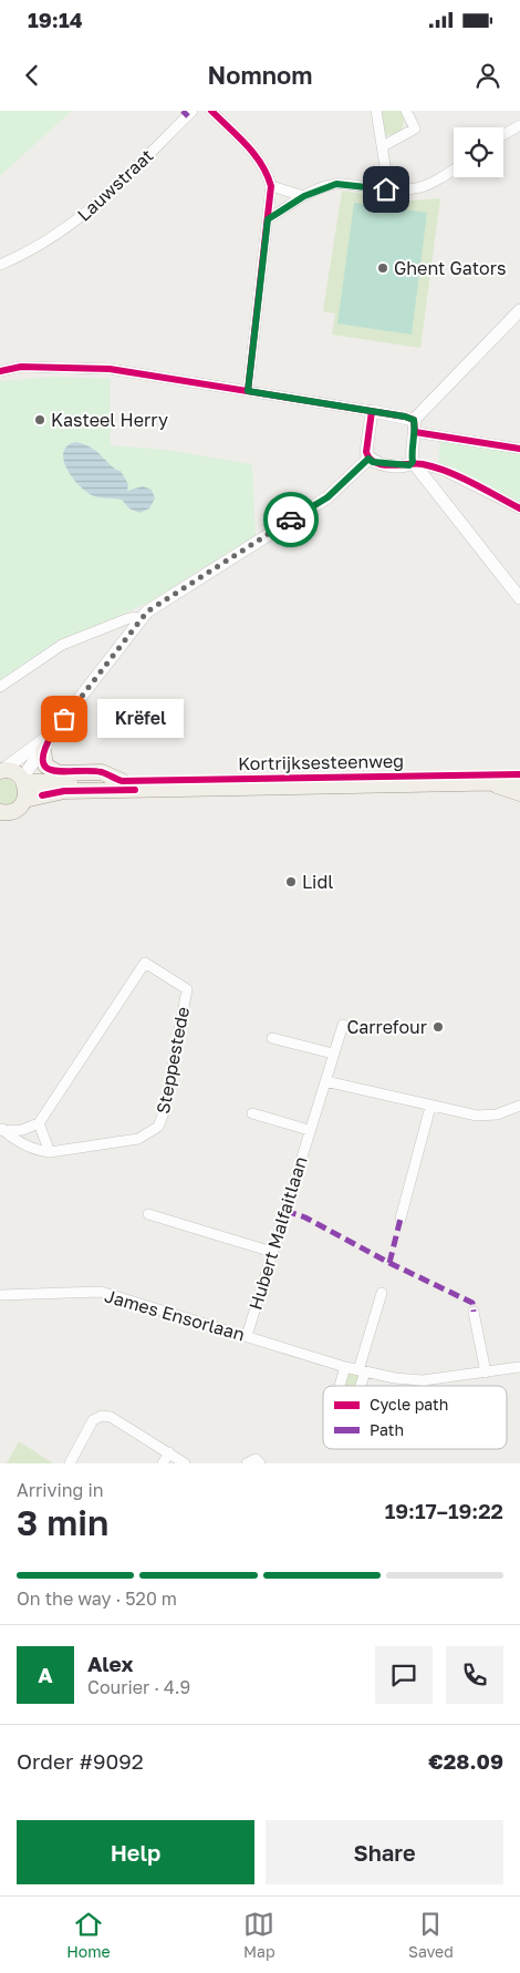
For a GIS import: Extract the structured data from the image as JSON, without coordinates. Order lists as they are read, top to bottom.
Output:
{
  "streets": {
    "main road": ["Kortrijksesteenweg"],
    "street": [
      "Lauwstraat",
      "Steppestede",
      "Hubert Malfaitlaan",
      "James Ensorlaan"
    ]
  },
  "crossings": [
    ["Hubert Malfaitlaan", "James Ensorlaan"]
  ],
  "places": [
    "Ghent Gators",
    "Kasteel Herry",
    "Krëfel",
    "Lidl",
    "Carrefour"
  ],
  "legend": ["Cycle path", "Path"],
  "page": {
    "status": "19:14",
    "header": "Nomnom",
    "bubble": "Krëfel",
    "heading": ["3 min", "Arriving in", "19:17–19:22"],
    "panel": [
      "Alex",
      "Courier · 4.9",
      "Order #9092",
      "€28.09"
    ],
    "bar": "On the way · 520 m",
    "round": "A",
    "buttons": ["Help", "Share"],
    "tabs": ["Home", "Map", "Saved"]
  }
}
